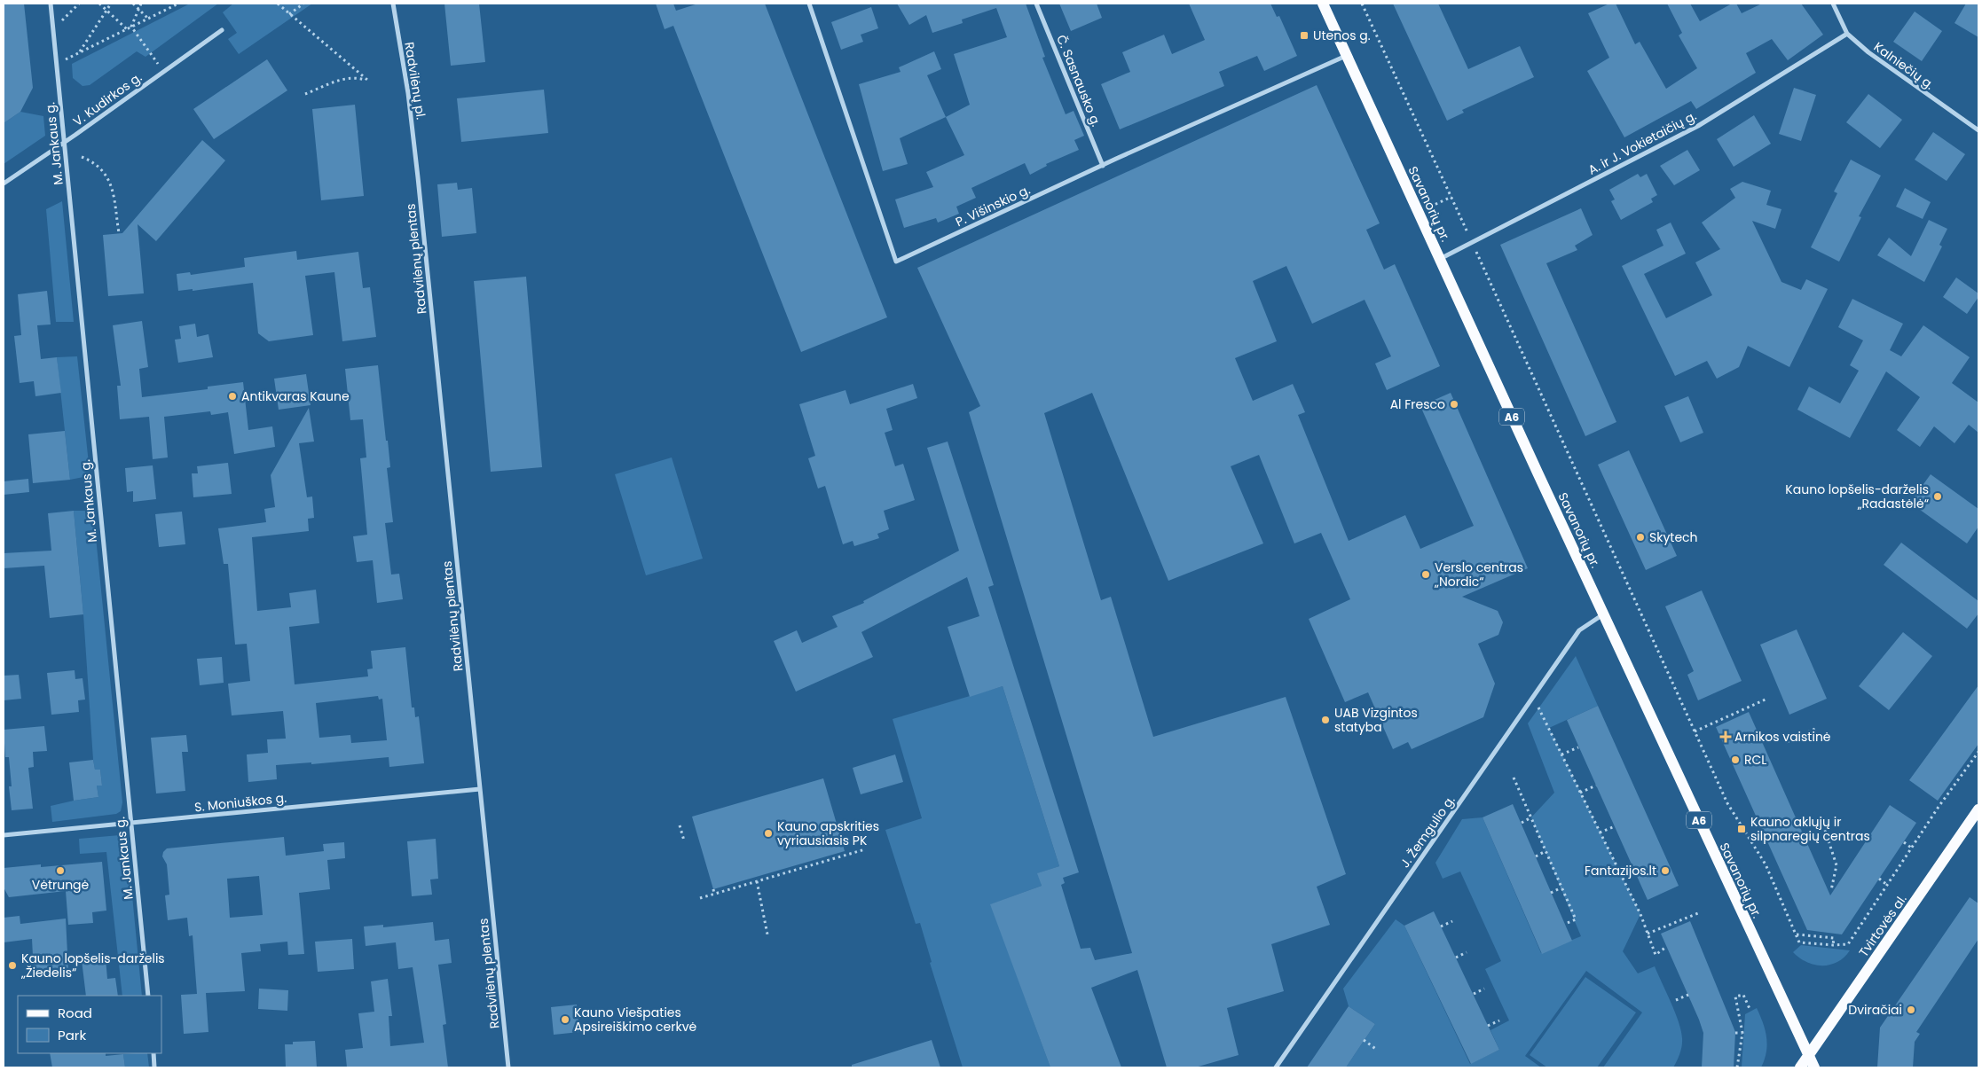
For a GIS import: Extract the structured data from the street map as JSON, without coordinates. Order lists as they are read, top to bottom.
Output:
{
  "streets": {
    "main road": ["Savanorių pr.", "A6", "Tvirtovės al."],
    "street": [
      "Kalniečių g.",
      "Radvilėnų pl.",
      "Č. Sasnausko g.",
      "V. Kudirkos g.",
      "A. ir J. Vokietaičių g.",
      "M. Jankaus g.",
      "P. Višinskio g.",
      "Radvilėnų plentas",
      "S. Moniuškos g.",
      "J. Žemgulio g."
    ]
  },
  "crossings": [
    ["Kalniečių g.", "A. ir J. Vokietaičių g."],
    ["Radvilėnų pl.", "Radvilėnų plentas"],
    ["Č. Sasnausko g.", "P. Višinskio g."],
    ["V. Kudirkos g.", "M. Jankaus g."],
    ["A. ir J. Vokietaičių g.", "Savanorių pr."],
    ["M. Jankaus g.", "S. Moniuškos g."],
    ["Savanorių pr.", "P. Višinskio g."],
    ["Savanorių pr.", "J. Žemgulio g."],
    ["Savanorių pr.", "Tvirtovės al."],
    ["Radvilėnų plentas", "S. Moniuškos g."]
  ],
  "places": {
    "transit": ["Utenos g.", "Kauno aklųjų ir silpnaregių centras"],
    "other": [
      "Antikvaras Kaune",
      "Al Fresco",
      "Kauno lopšelis-darželis „Radastėlė“",
      "Skytech",
      "Verslo centras „Nordic“",
      "UAB Vizgintos statyba",
      "RCL",
      "Kauno apskrities vyriausiasis PK",
      "Vėtrungė",
      "Fantazijos.lt",
      "Kauno lopšelis-darželis „Žiedelis“",
      "Dviračiai",
      "Kauno Viešpaties Apsireiškimo cerkvė"
    ],
    "health": ["Arnikos vaistinė"]
  },
  "legend": ["Road", "Park"]
}
